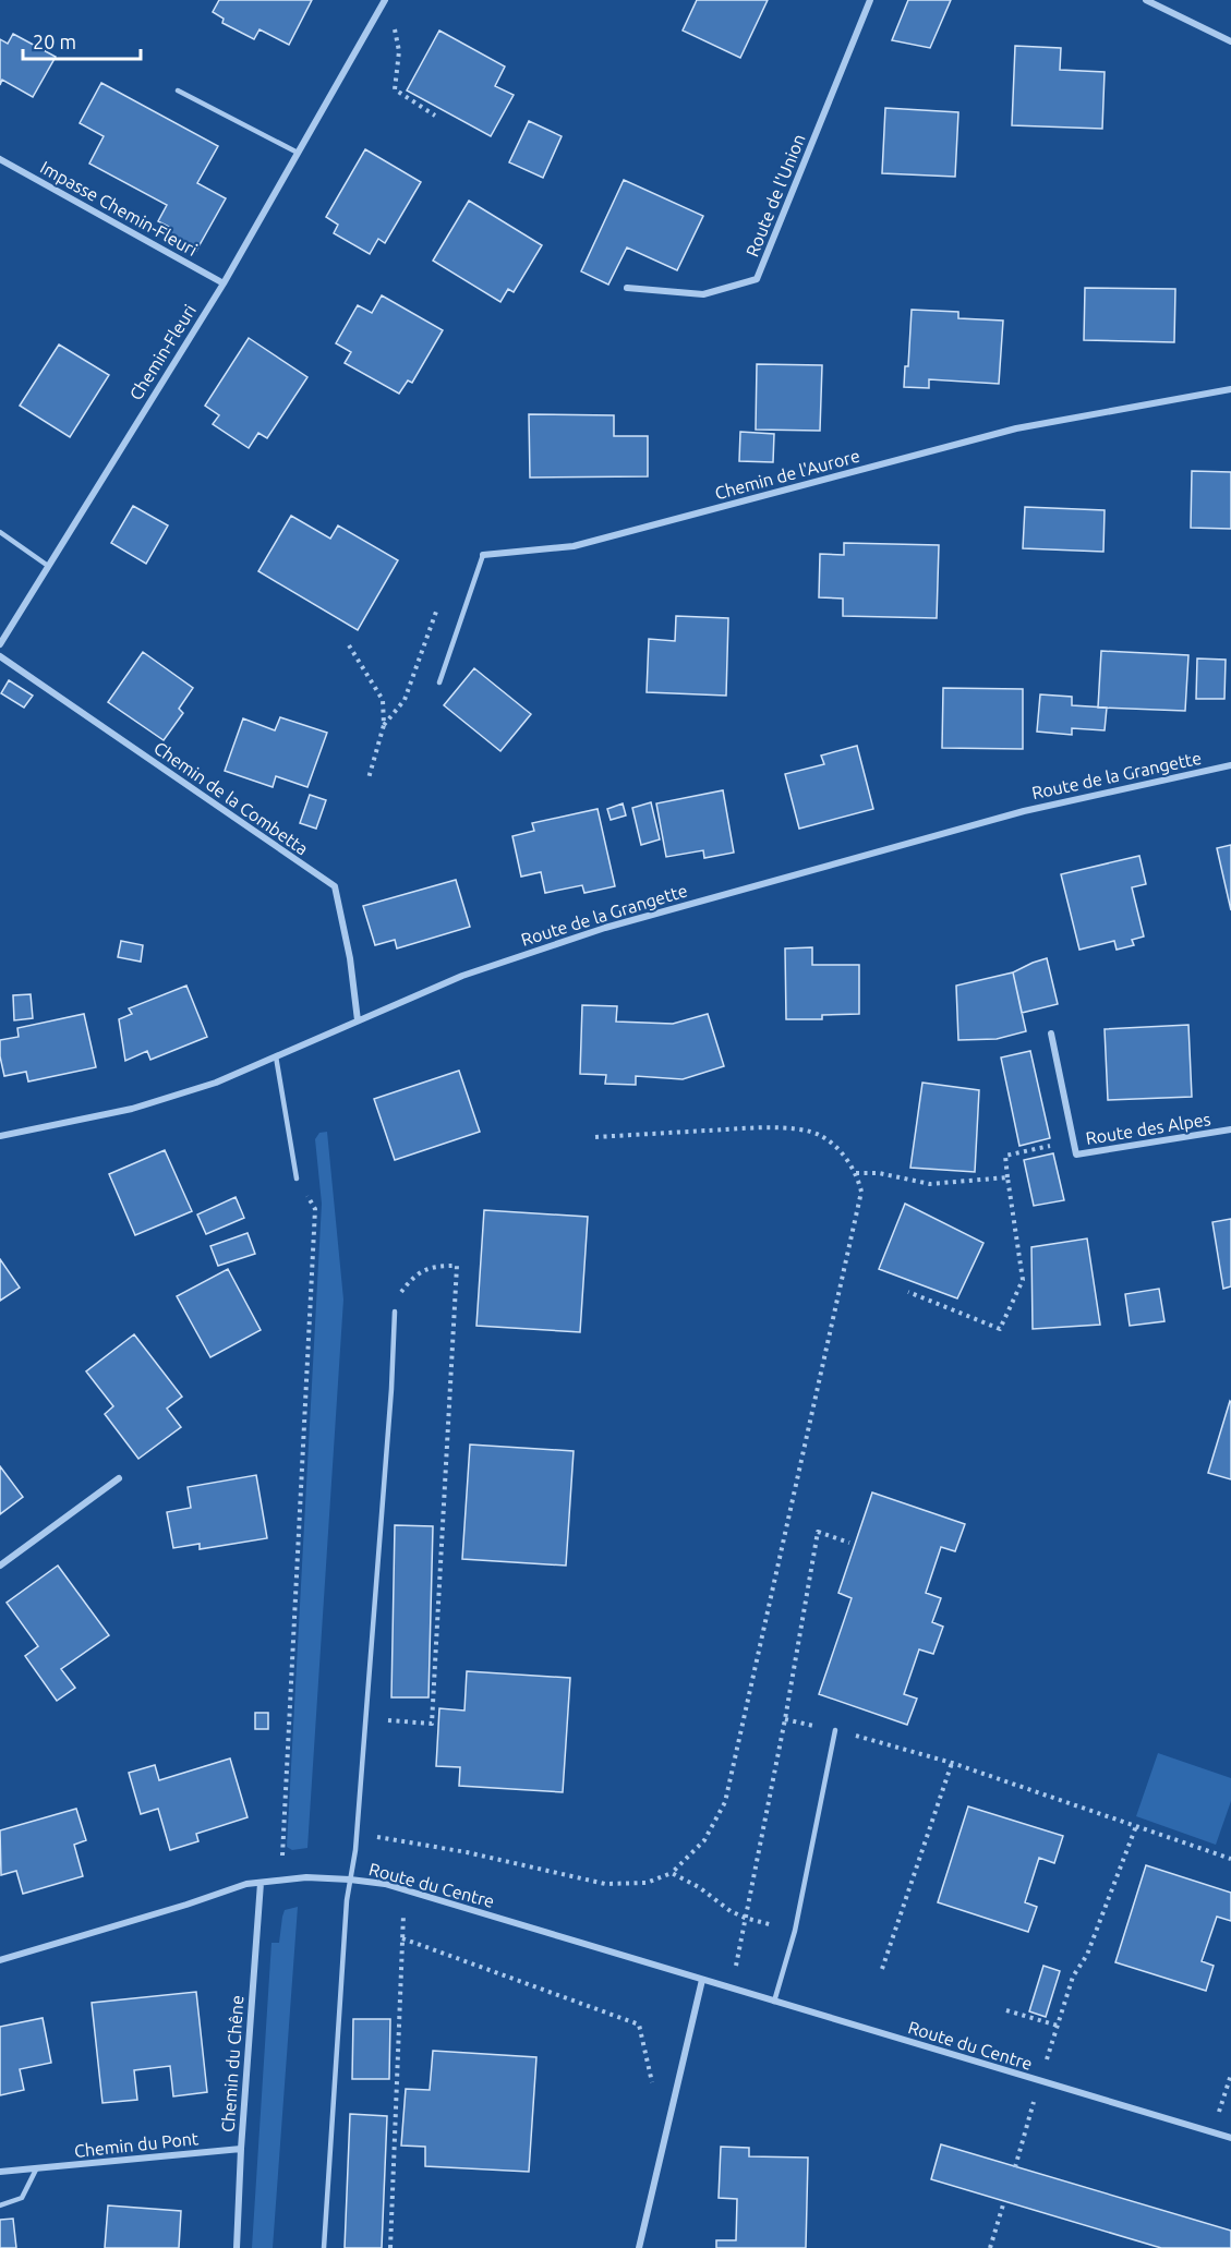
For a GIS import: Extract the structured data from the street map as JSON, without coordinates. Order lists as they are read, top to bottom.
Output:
{
  "streets": {
    "street": [
      "Route de l'Union",
      "Impasse Chemin-Fleuri",
      "Chemin-Fleuri",
      "Chemin de l'Aurore",
      "Route de la Grangette",
      "Chemin de la Combetta",
      "Route des Alpes",
      "Route du Centre",
      "Chemin du Chêne",
      "Chemin du Pont"
    ]
  },
  "crossings": [
    ["Impasse Chemin-Fleuri", "Chemin-Fleuri"],
    ["Route de la Grangette", "Chemin de la Combetta"],
    ["Route du Centre", "Chemin du Chêne"],
    ["Chemin du Chêne", "Chemin du Pont"]
  ],
  "scale_bar": "20 m"
}
